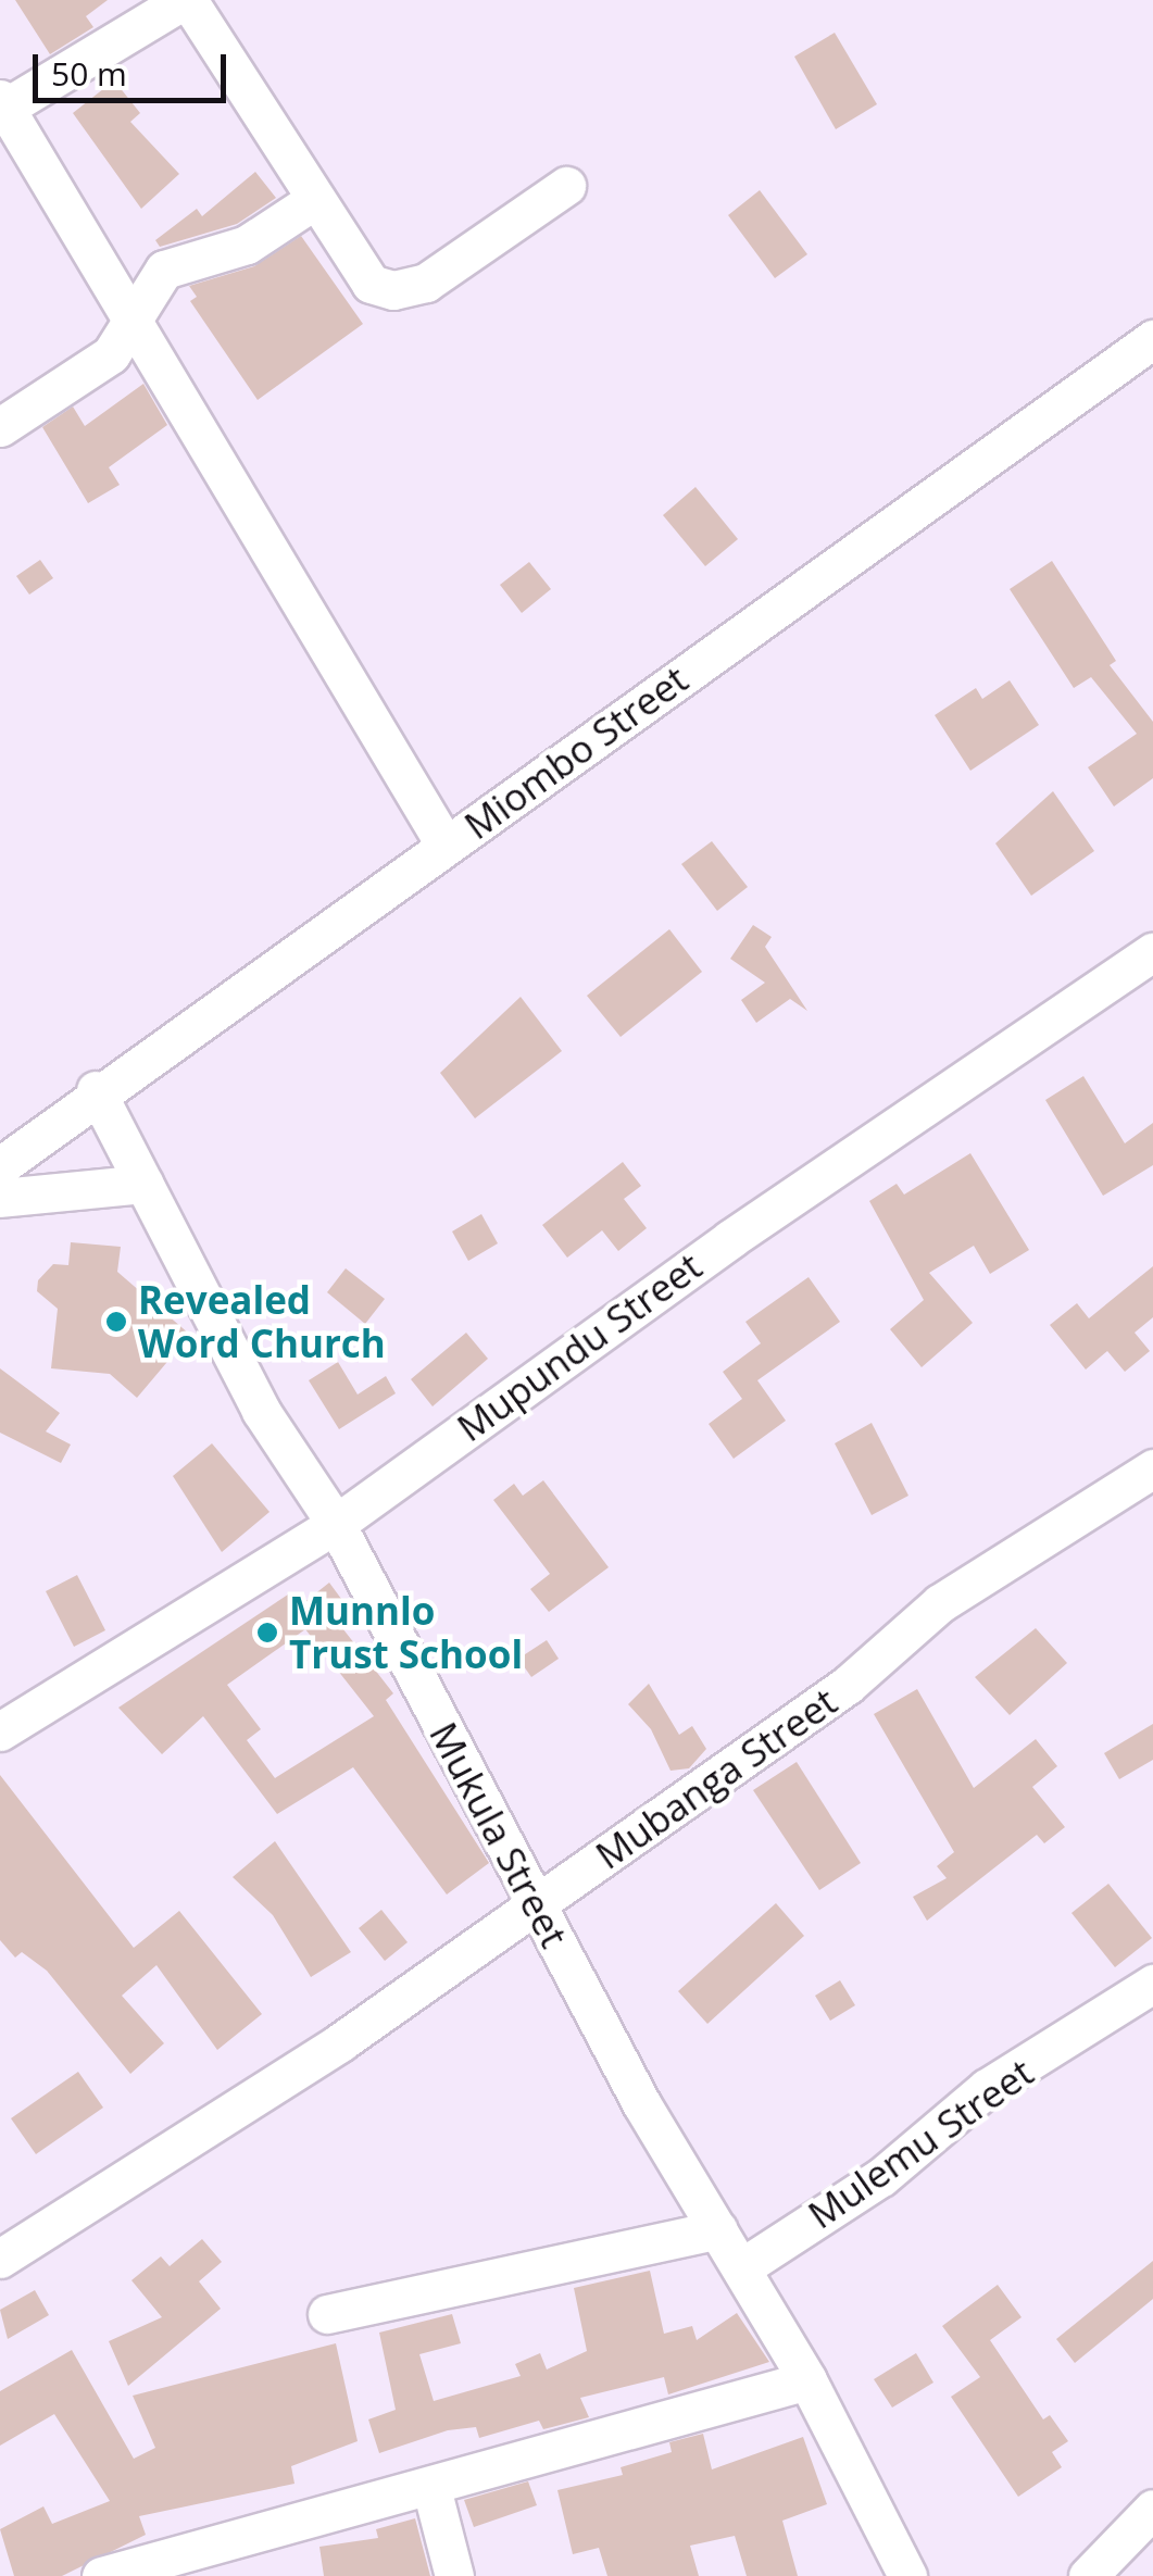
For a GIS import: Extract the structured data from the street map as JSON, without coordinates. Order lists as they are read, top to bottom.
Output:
{
  "streets": {
    "street": [
      "Miombo Street",
      "Mupundu Street",
      "Mubanga Street",
      "Mukula Street",
      "Mulemu Street"
    ]
  },
  "crossings": [
    ["Miombo Street", "Mukula Street"],
    ["Mupundu Street", "Mukula Street"],
    ["Mubanga Street", "Mukula Street"],
    ["Mukula Street", "Mulemu Street"]
  ],
  "places": ["Revealed Word Church", "Munnlo Trust School"],
  "scale_bar": "50 m"
}
